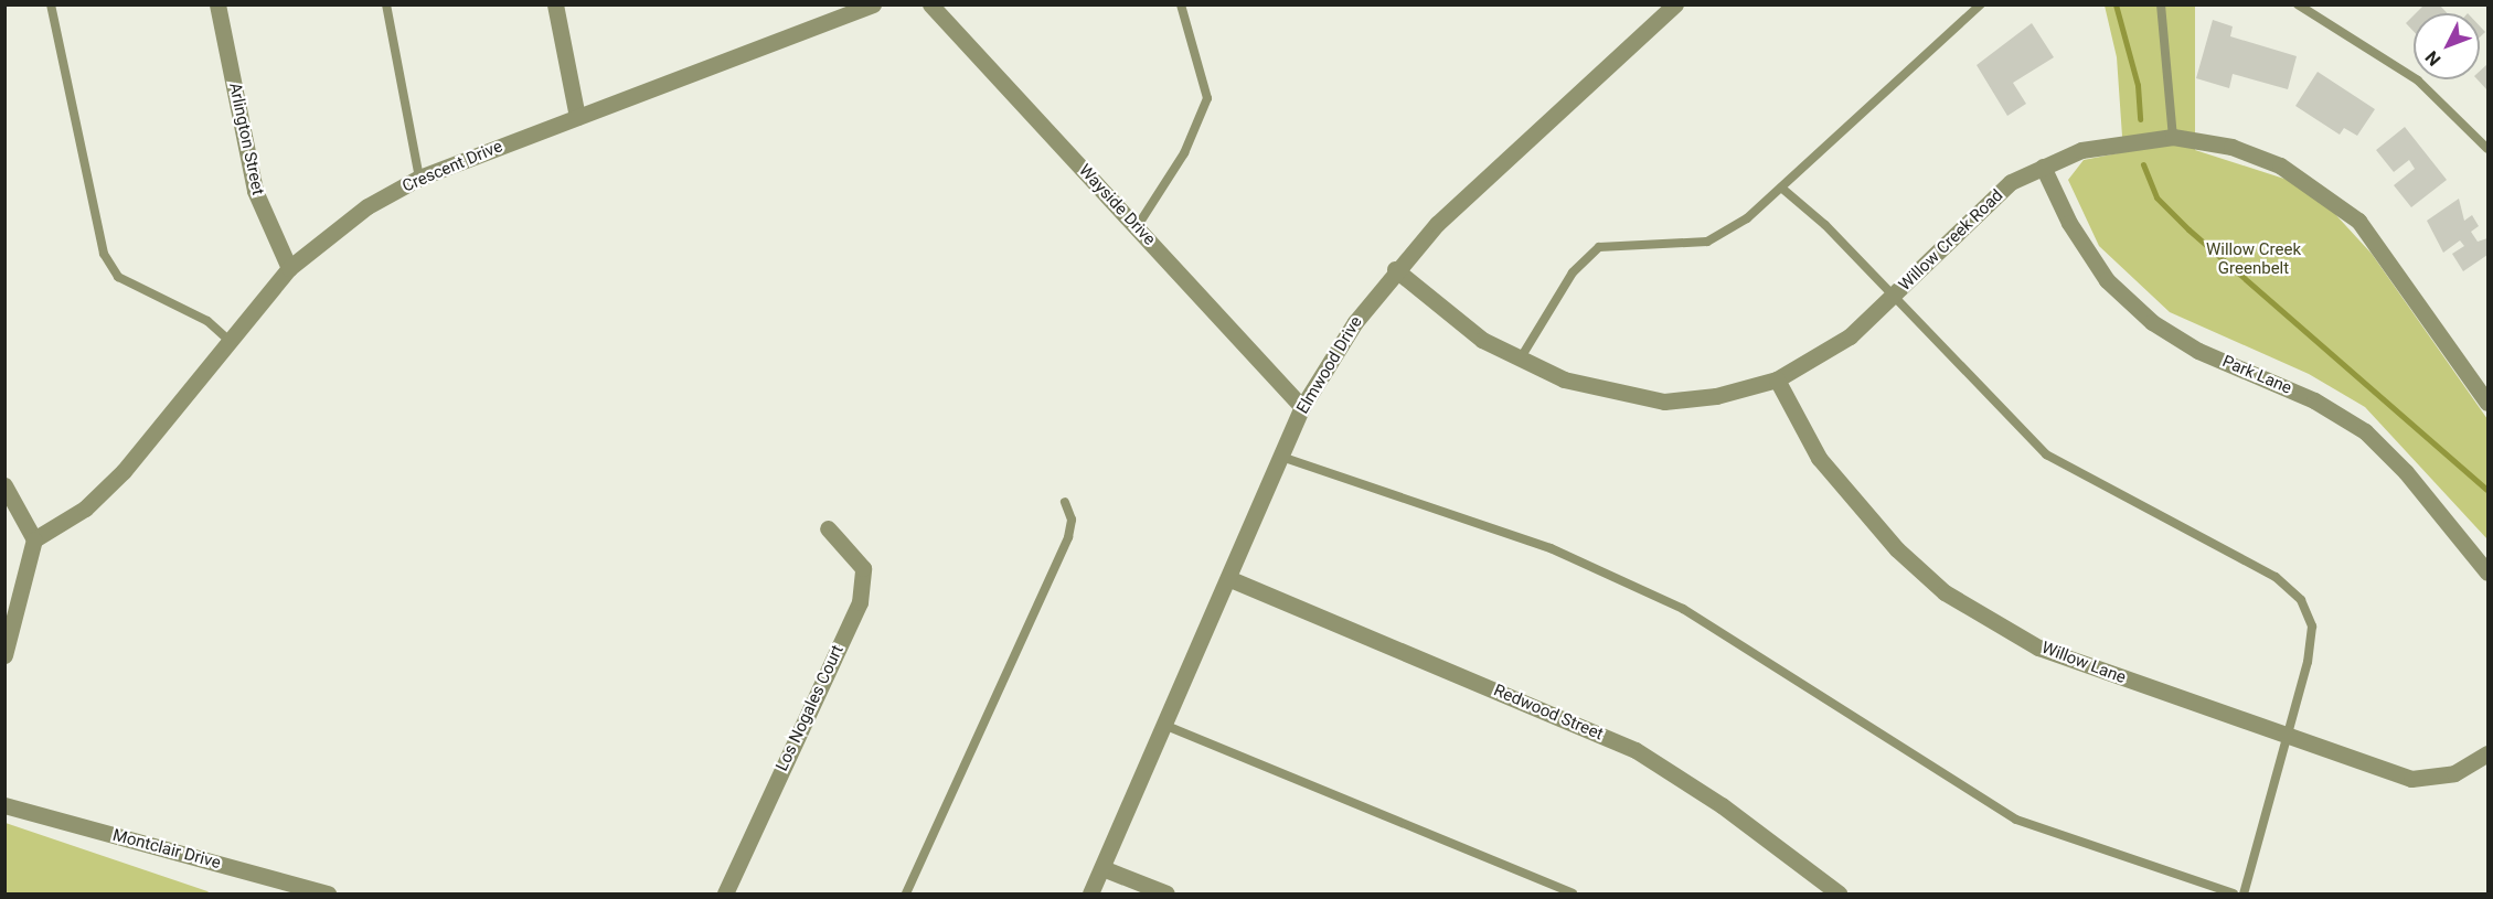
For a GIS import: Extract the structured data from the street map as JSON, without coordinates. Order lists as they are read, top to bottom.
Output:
{
  "streets": {
    "street": [
      "Arlington Street",
      "Crescent Drive",
      "Wayside Drive",
      "Willow Creek Road",
      "Elmwood Drive",
      "Park Lane",
      "Willow Lane",
      "Los Nogales Court",
      "Redwood Street",
      "Montclair Drive"
    ]
  },
  "crossings": [
    ["Arlington Street", "Crescent Drive"],
    ["Wayside Drive", "Elmwood Drive"],
    ["Willow Creek Road", "Elmwood Drive"],
    ["Willow Creek Road", "Park Lane"],
    ["Willow Creek Road", "Willow Lane"],
    ["Elmwood Drive", "Redwood Street"]
  ],
  "parks": ["Willow Creek Greenbelt"],
  "north": "bottom left"
}
